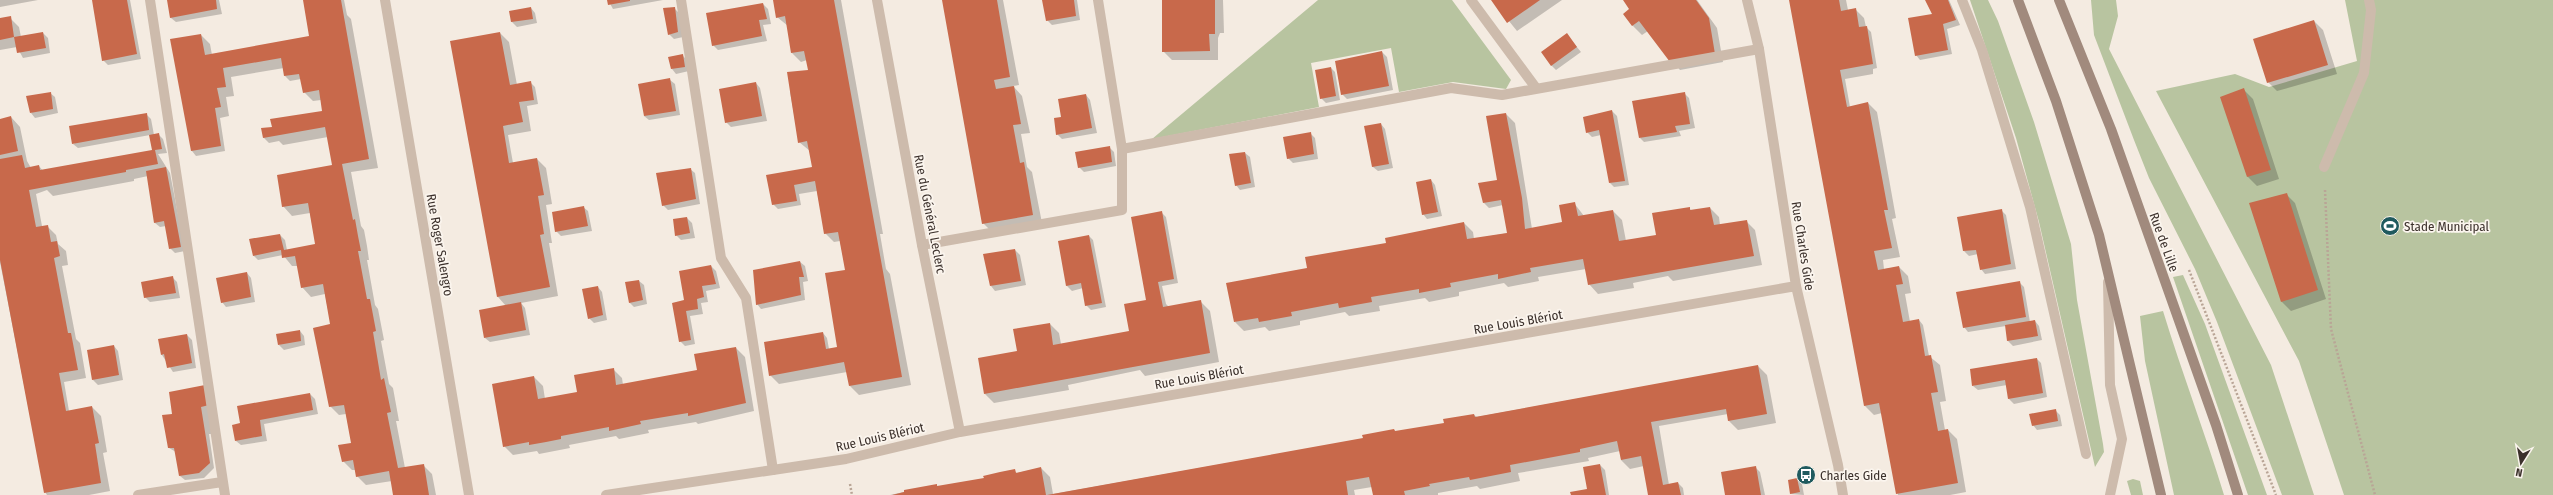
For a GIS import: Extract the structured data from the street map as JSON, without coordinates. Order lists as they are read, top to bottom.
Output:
{
  "streets": {
    "main road": ["Rue de Lille"],
    "street": [
      "Rue du Général Leclerc",
      "Rue Roger Salengro",
      "Rue Charles Gide",
      "Rue Louis Blériot"
    ]
  },
  "crossings": [
    ["Rue du Général Leclerc", "Rue Louis Blériot"],
    ["Rue Charles Gide", "Rue Louis Blériot"]
  ],
  "places": {
    "sports": ["Stade Municipal"],
    "bus stop": ["Charles Gide"]
  },
  "north": "bottom"
}
